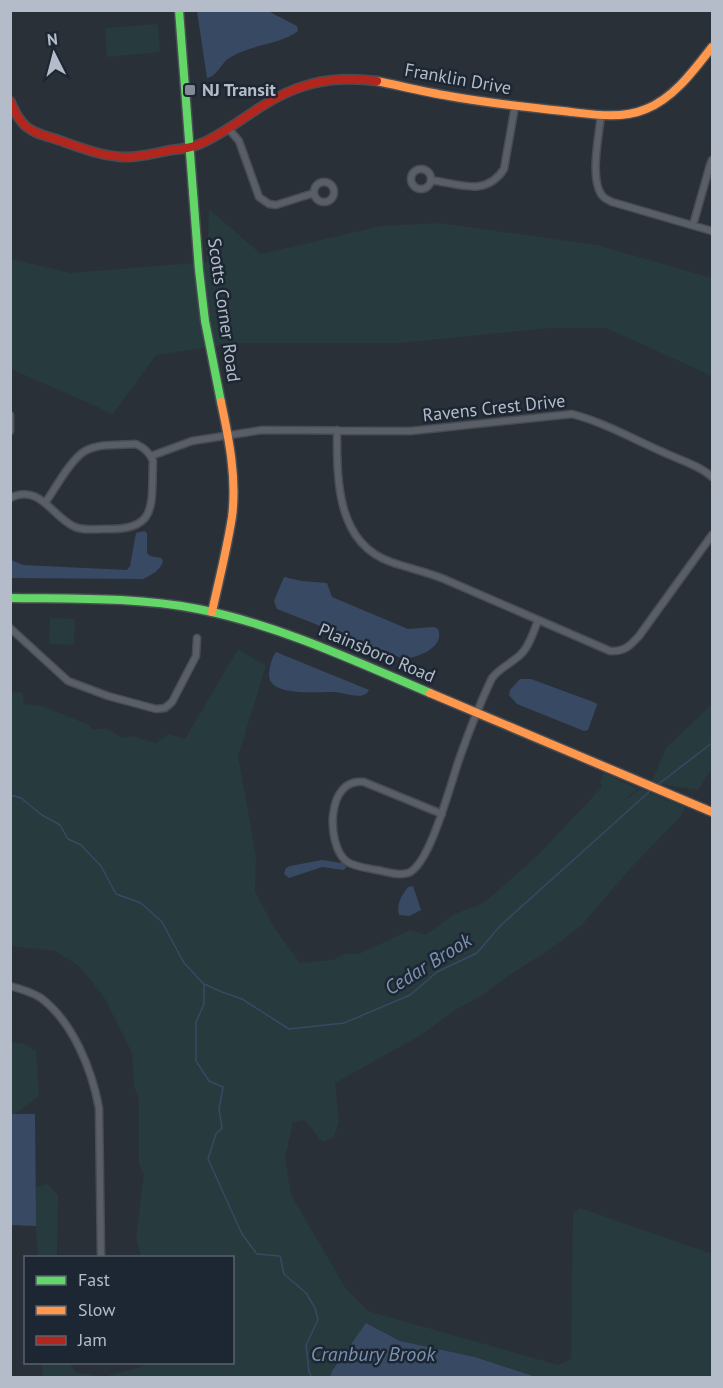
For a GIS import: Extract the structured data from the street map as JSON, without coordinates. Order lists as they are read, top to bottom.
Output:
{
  "streets": {
    "street": [
      "Franklin Drive",
      "Scotts Corner Road",
      "Ravens Crest Drive",
      "Plainsboro Road"
    ]
  },
  "crossings": [
    ["Franklin Drive", "Scotts Corner Road"],
    ["Scotts Corner Road", "Ravens Crest Drive"],
    ["Scotts Corner Road", "Plainsboro Road"]
  ],
  "water": ["Cedar Brook", "Cranbury Brook"],
  "places": {
    "transit": ["NJ Transit"]
  },
  "legend": ["Fast", "Slow", "Jam"],
  "north": "top"
}
